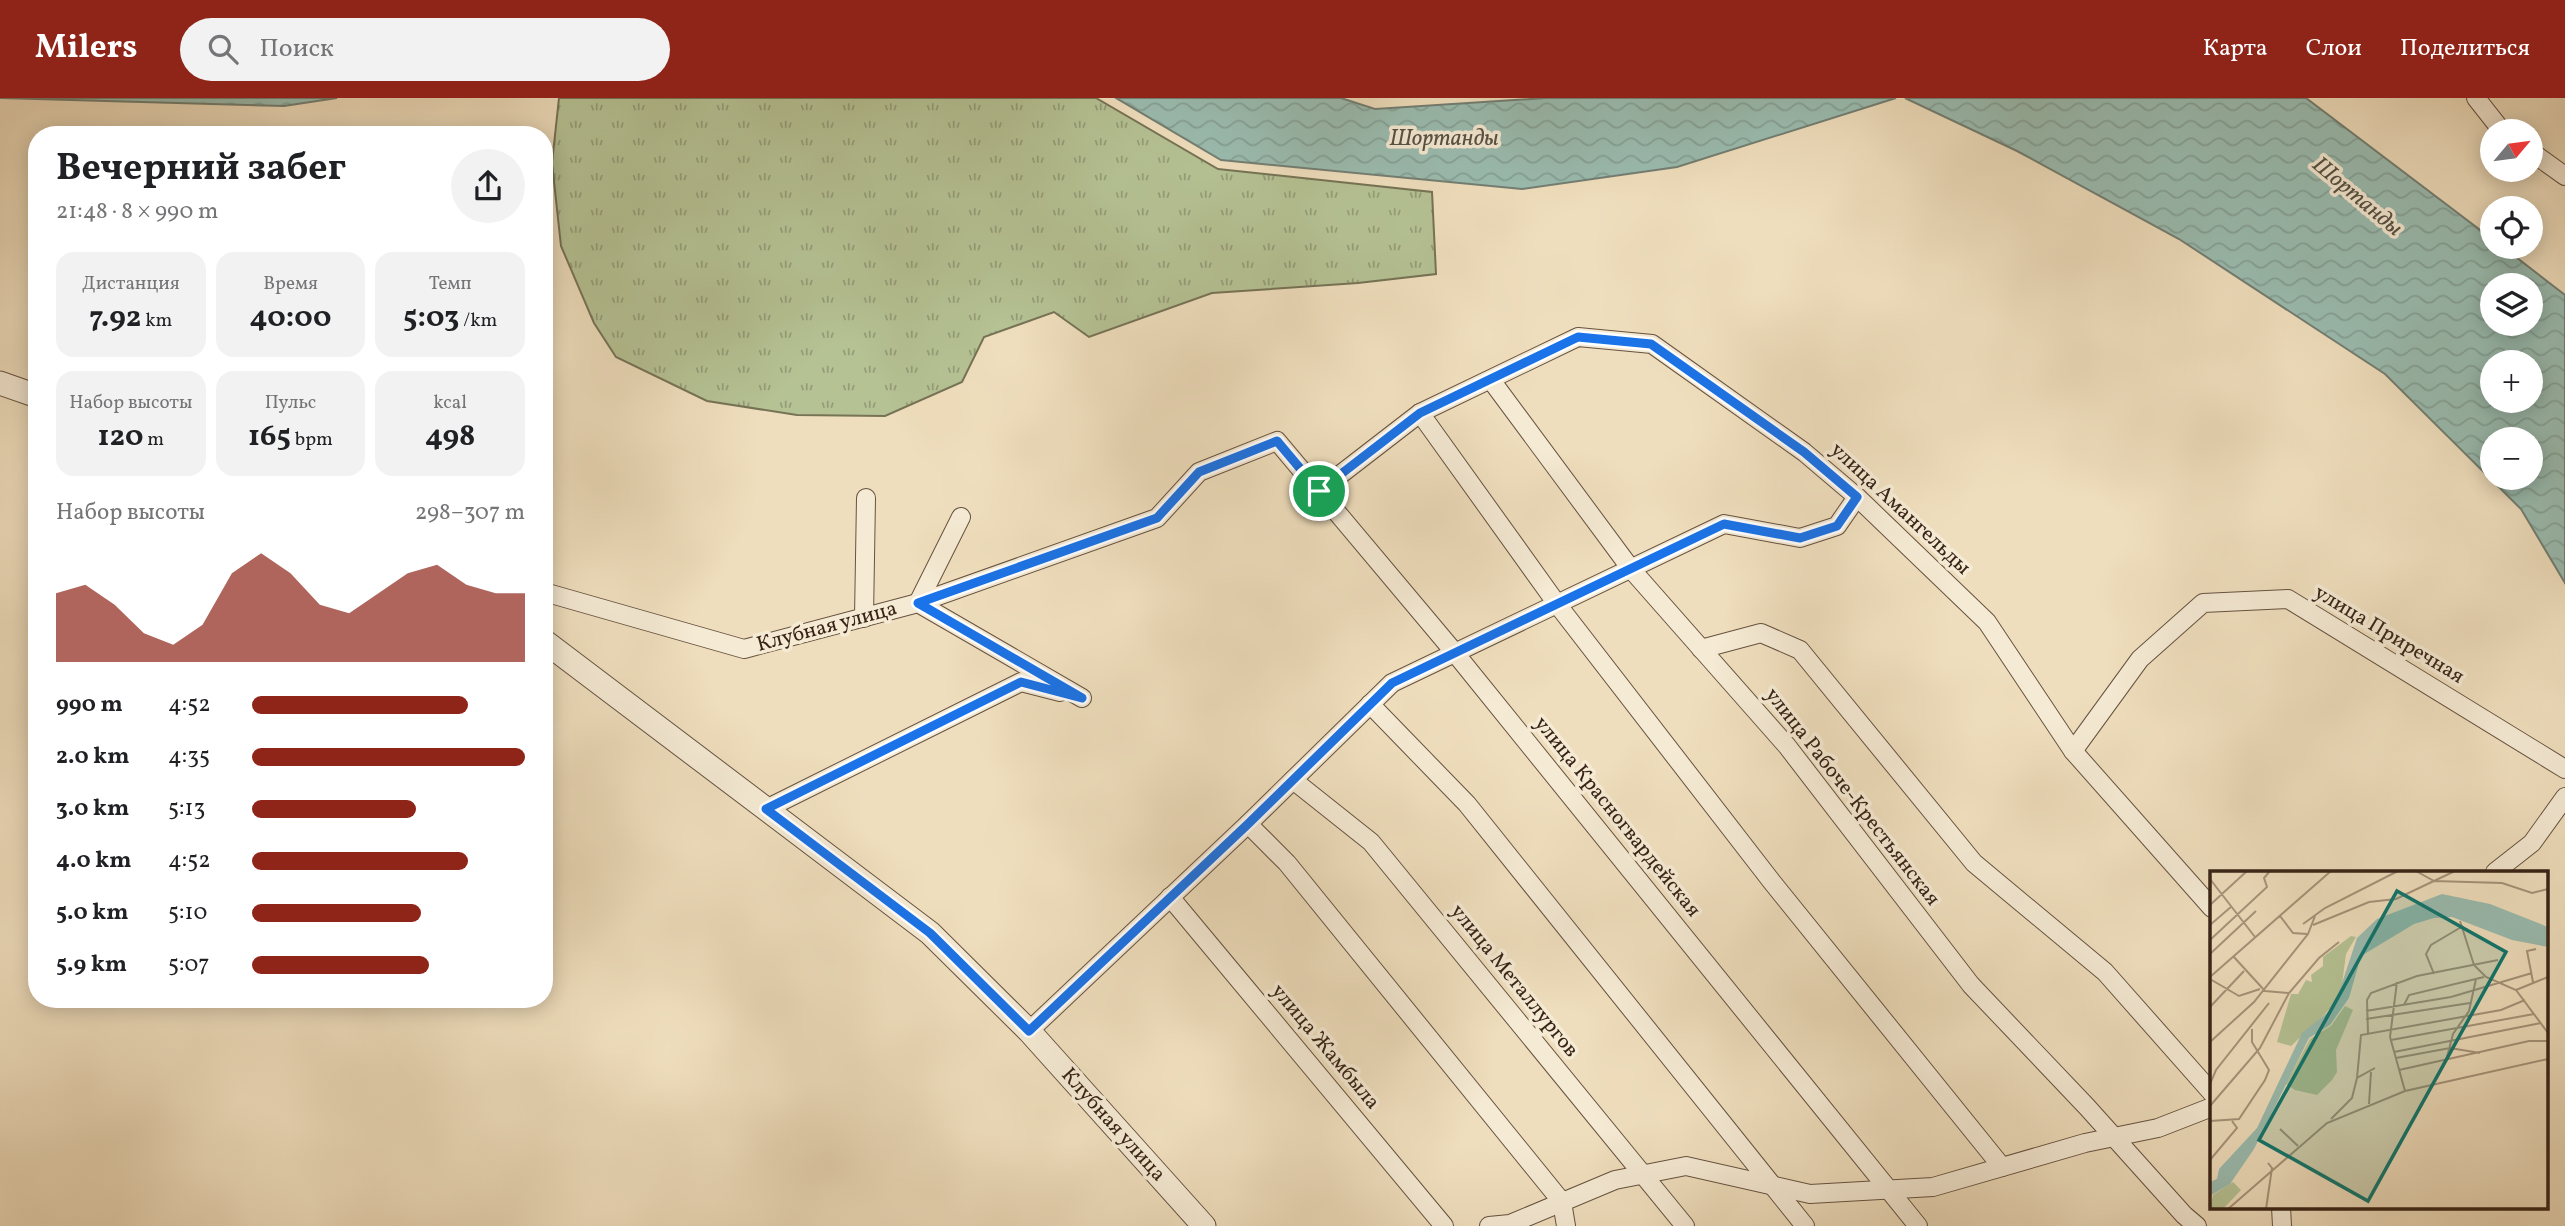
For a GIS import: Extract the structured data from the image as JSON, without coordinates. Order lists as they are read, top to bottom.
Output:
{
  "streets": {
    "street": [
      "улица Амангельды",
      "Клубная улица",
      "улица Приречная",
      "улица Рабоче-Крестьянская",
      "улица Красногвардейская",
      "улица Металлургов",
      "улица Жамбыла"
    ]
  },
  "crossings": [
    ["улица Амангельды", "улица Приречная"],
    ["улица Амангельды", "улица Рабоче-Крестьянская"],
    ["улица Амангельды", "улица Красногвардейская"],
    ["Клубная улица", "улица Красногвардейская"]
  ],
  "water": ["Шортанды"],
  "north": "top right",
  "page": {
    "header": "Milers",
    "search": "Поиск",
    "nav": ["Карта", "Слои", "Поделиться"],
    "map_buttons": ["+", "−"],
    "heading": ["Вечерний забег", "21:48 · 8 × 990 m"],
    "stats": [
      ["Дистанция", "7.92 km"],
      ["Время", "40:00"],
      ["Темп", "5:03 /km"],
      ["Набор высоты", "120 m"],
      ["Пульс", "165 bpm"],
      ["kcal", "498"]
    ],
    "chart": ["Набор высоты", "298–307 m"],
    "list": [
      {
        "name": "990 m",
        "note": "4:52"
      },
      {
        "name": "2.0 km",
        "note": "4:35"
      },
      {
        "name": "3.0 km",
        "note": "5:13"
      },
      {
        "name": "4.0 km",
        "note": "4:52"
      },
      {
        "name": "5.0 km",
        "note": "5:10"
      },
      {
        "name": "5.9 km",
        "note": "5:07"
      }
    ]
  }
}
